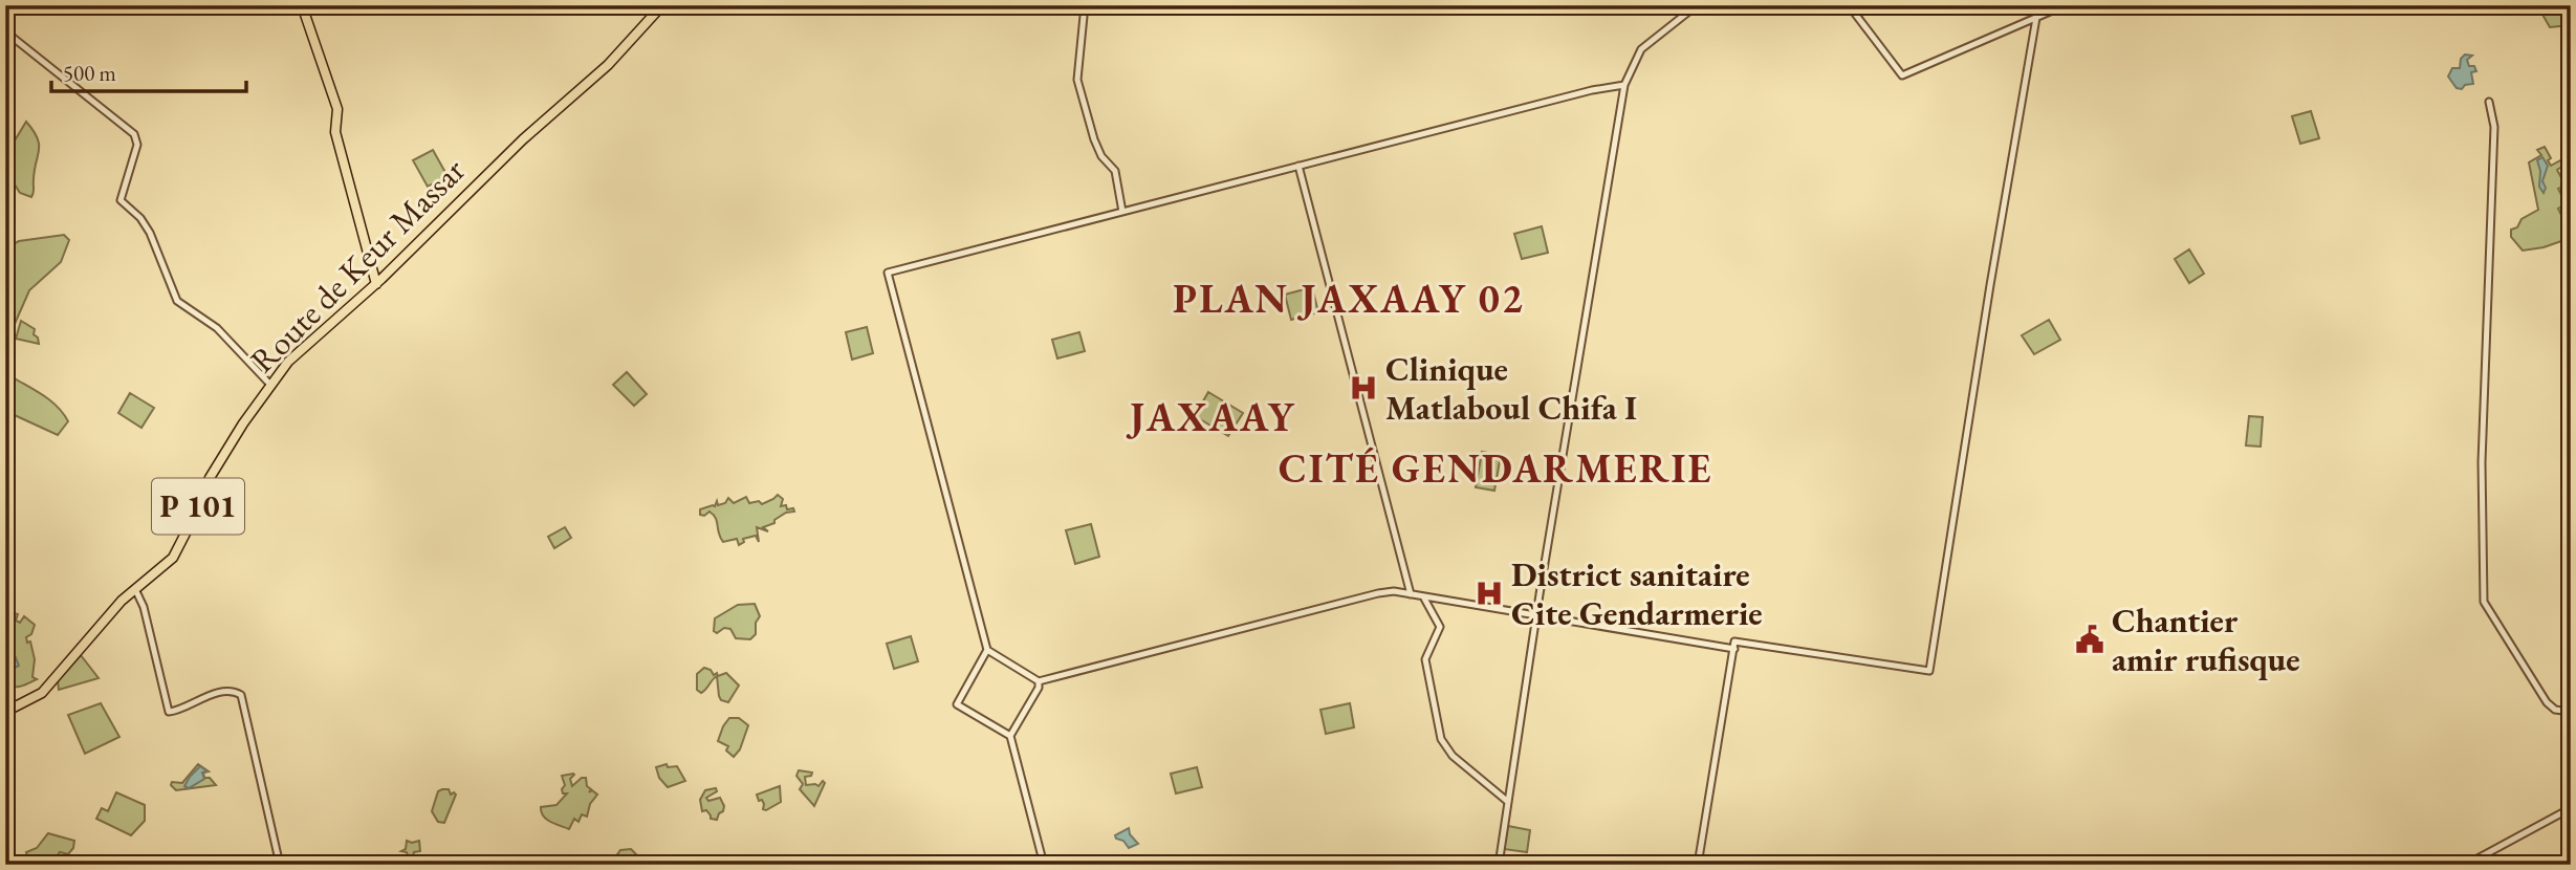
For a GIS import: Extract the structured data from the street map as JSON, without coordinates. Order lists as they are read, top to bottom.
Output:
{
  "streets": {
    "main road": ["Route de Keur Massar", "P 101"]
  },
  "districts": ["PLAN JAXAAY 02", "JAXAAY", "CITÉ GENDARMERIE"],
  "places": {
    "hospital": ["Clinique Matlaboul Chifa I", "District sanitaire Cite Gendarmerie"],
    "public building": ["Chantier amir rufisque"]
  },
  "scale_bar": "500 m"
}
